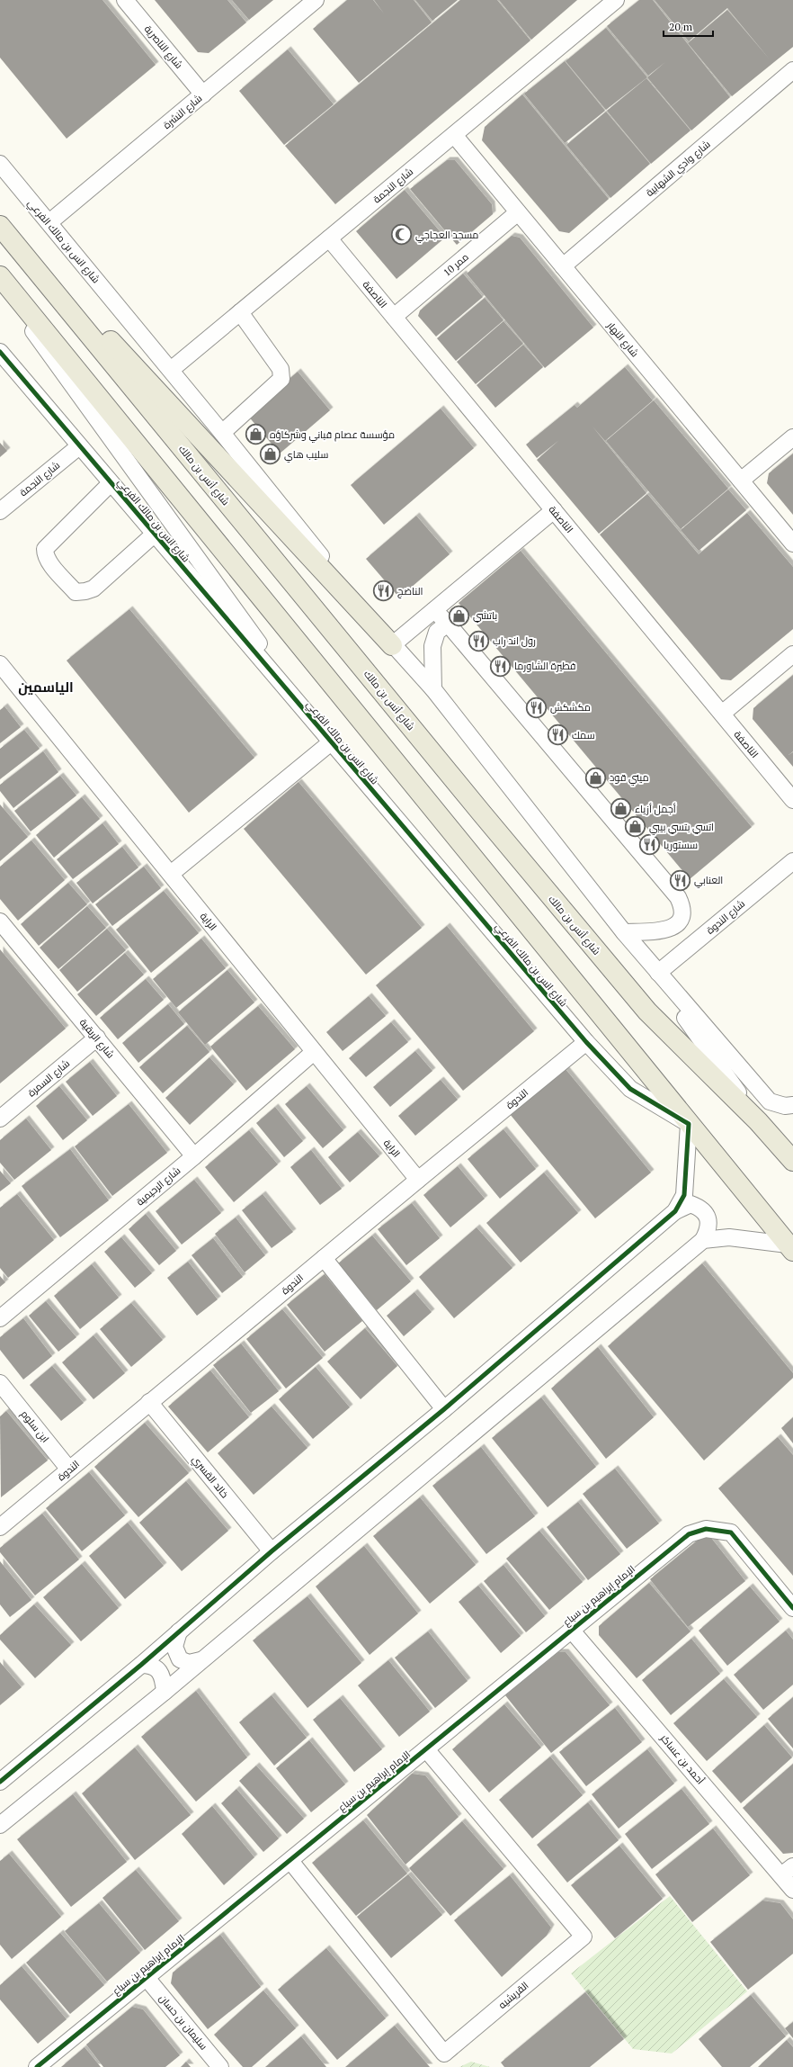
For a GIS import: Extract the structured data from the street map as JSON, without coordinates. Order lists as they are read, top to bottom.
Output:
{
  "streets": {
    "main road": ["شارع أنس بن مالك"],
    "street": [
      "شارع الناصرية",
      "شارع النشرة",
      "شارع وادي الشهابية",
      "شارع النجمة",
      "شارع انس بن مالك الفرعي",
      "ممر 10",
      "الناصفة",
      "شارع النهار",
      "شارع الندوة",
      "الراية",
      "شارع الربقية",
      "شارع السمرة",
      "الندوة",
      "شارع الرحيمية",
      "ابن سلوم",
      "خالد القسري",
      "الإمام إبراهيم بن سباع",
      "أحمد بن عساكر",
      "القريشيه",
      "سليمان بن حسان"
    ]
  },
  "crossings": [
    ["شارع الناصرية", "شارع النشرة"],
    ["شارع النشرة", "شارع انس بن مالك الفرعي"],
    ["شارع وادي الشهابية", "شارع النهار"],
    ["شارع النجمة", "شارع انس بن مالك الفرعي"],
    ["شارع النجمة", "الناصفة"],
    ["شارع النجمة", "شارع النهار"],
    ["شارع انس بن مالك الفرعي", "شارع الندوة"],
    ["شارع انس بن مالك الفرعي", "الندوة"],
    ["ممر 10", "الناصفة"],
    ["ممر 10", "شارع النهار"],
    ["الراية", "الندوة"],
    ["الراية", "شارع الرحيمية"],
    ["شارع الربقية", "شارع السمرة"],
    ["شارع الربقية", "شارع الرحيمية"],
    ["الندوة", "ابن سلوم"],
    ["الندوة", "خالد القسري"],
    ["الإمام إبراهيم بن سباع", "أحمد بن عساكر"],
    ["الإمام إبراهيم بن سباع", "القريشيه"],
    ["الإمام إبراهيم بن سباع", "سليمان بن حسان"]
  ],
  "districts": ["الياسمين"],
  "places": {
    "mosque": ["مسجد العجاجي"],
    "shop": [
      "مؤسسة عصام قباني وشركاؤه",
      "سليب هاي",
      "باتشي",
      "ميني قود",
      "أجمل أزياء",
      "اتسي بتسي بيبي"
    ],
    "restaurant": [
      "الناضج",
      "رول اند راب",
      "فطيرة الشاورما",
      "مكشكش",
      "سمك",
      "سستوريا",
      "العنابي"
    ]
  },
  "scale_bar": "20 m"
}
